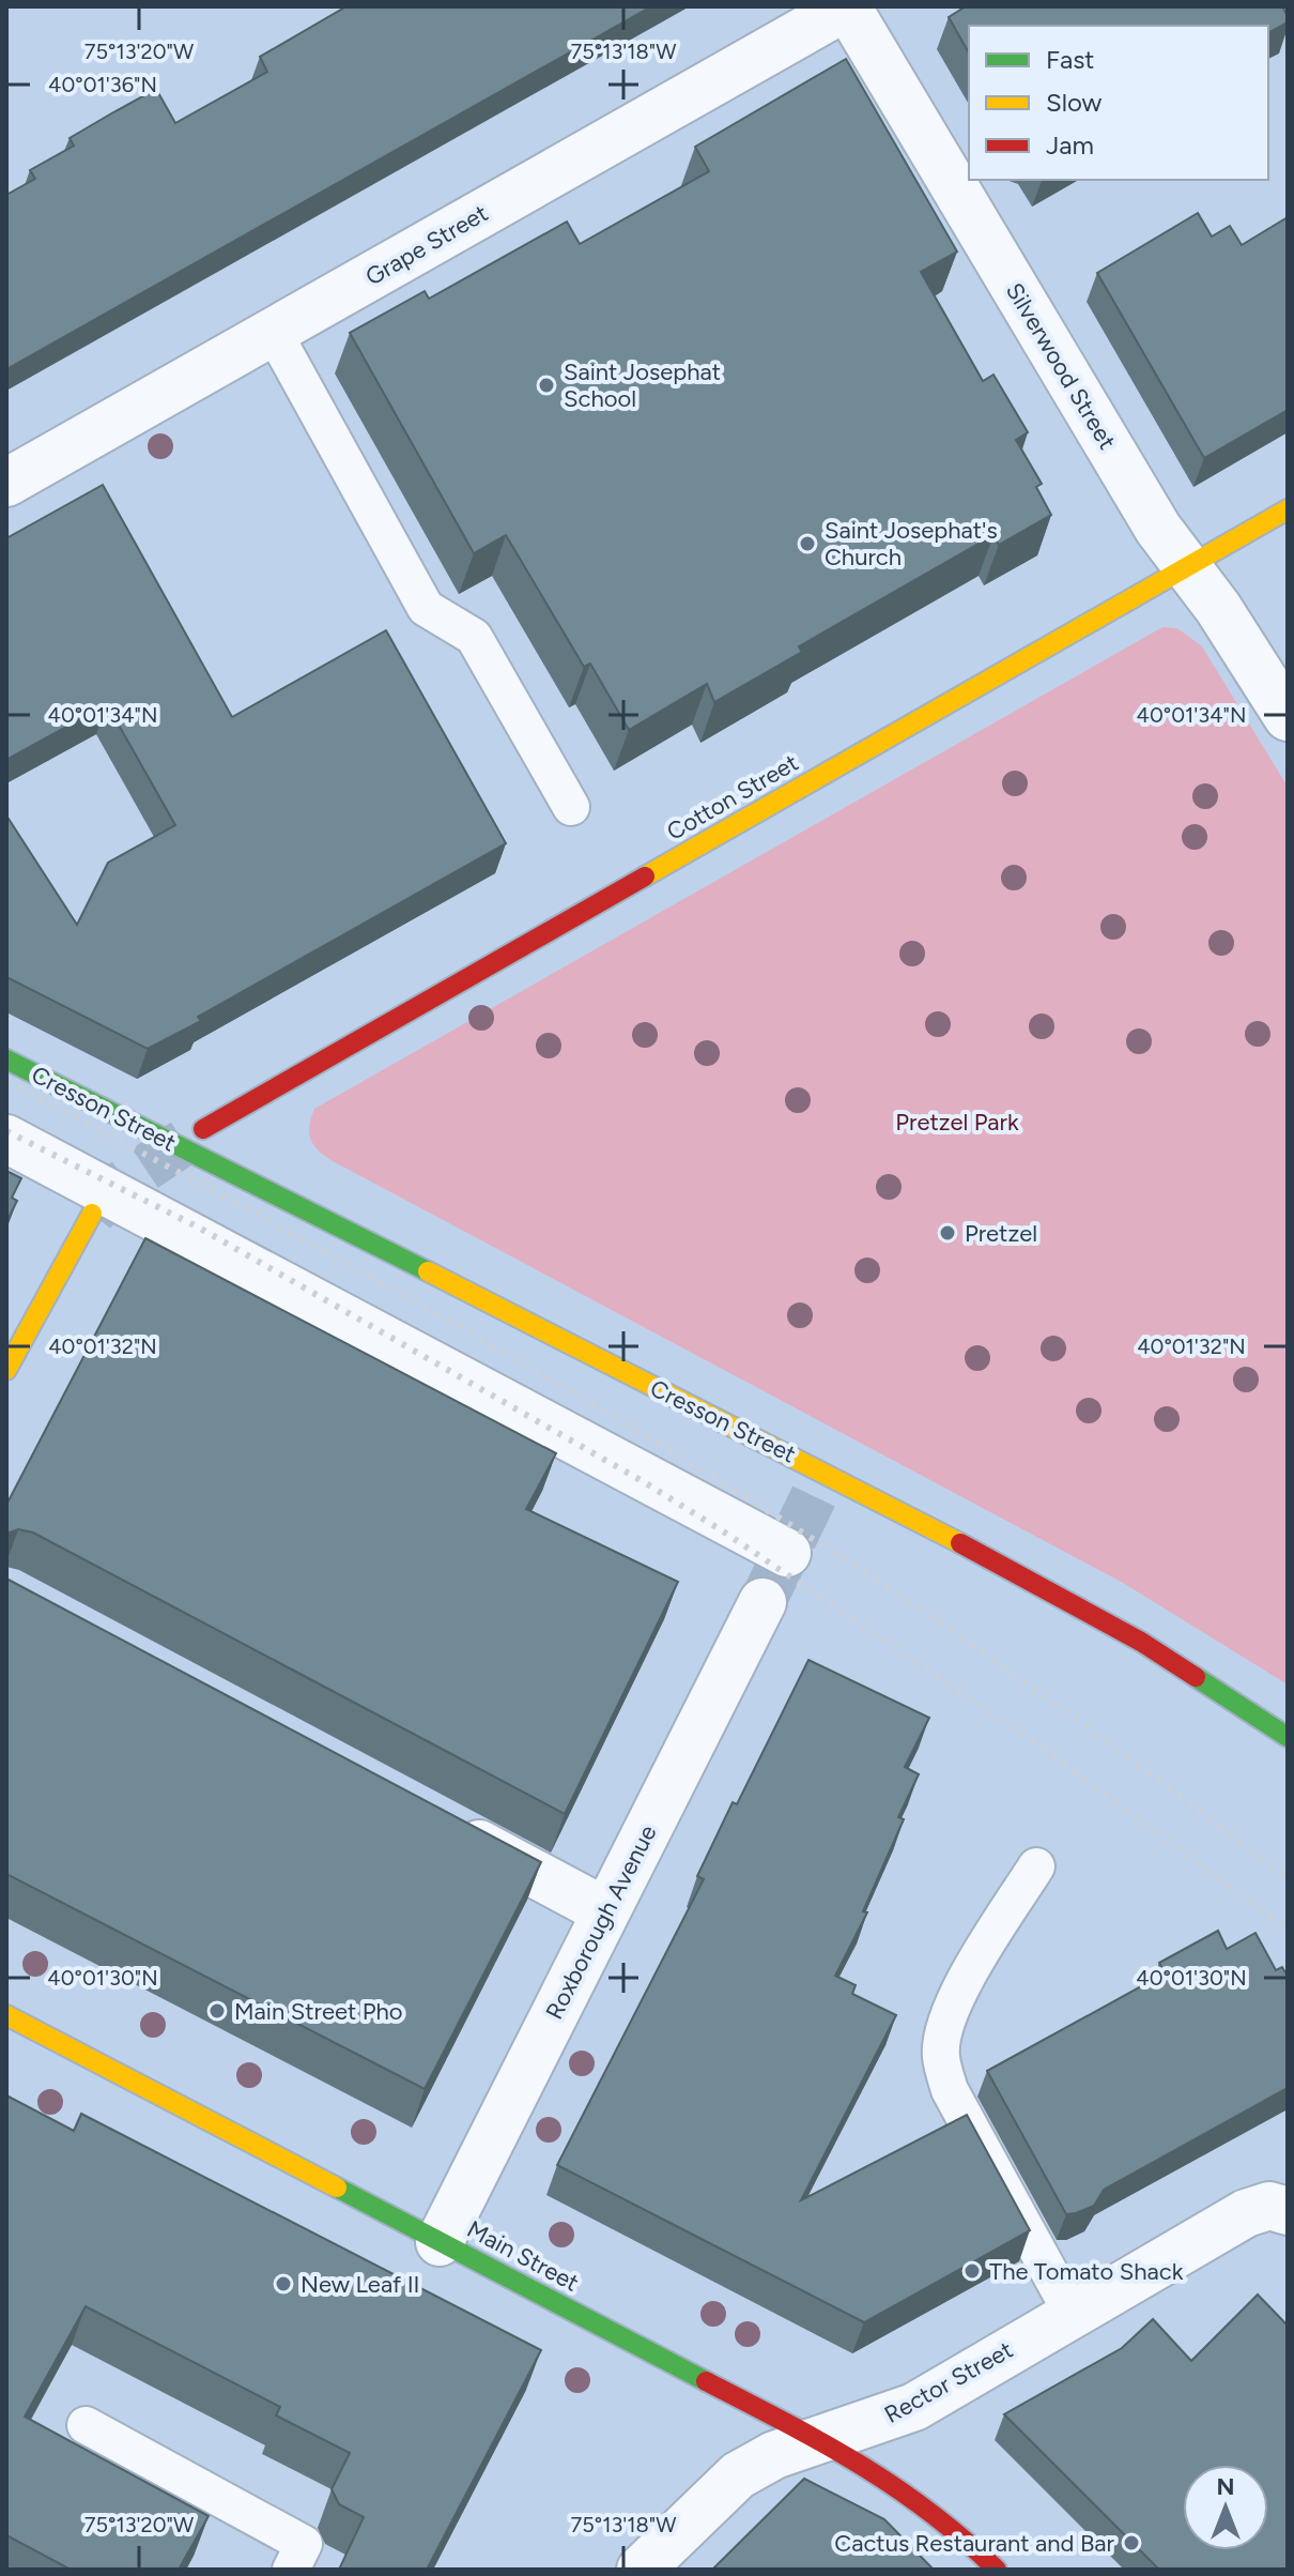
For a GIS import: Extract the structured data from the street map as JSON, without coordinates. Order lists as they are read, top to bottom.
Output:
{
  "streets": {
    "street": [
      "Grape Street",
      "Silverwood Street",
      "Cotton Street",
      "Cresson Street",
      "Roxborough Avenue",
      "Main Street",
      "Rector Street"
    ]
  },
  "crossings": [
    ["Grape Street", "Silverwood Street"],
    ["Silverwood Street", "Cotton Street"],
    ["Roxborough Avenue", "Main Street"],
    ["Main Street", "Rector Street"]
  ],
  "parks": ["Pretzel Park"],
  "places": [
    "Saint Josephat School",
    "Saint Josephat's Church",
    "Pretzel",
    "Main Street Pho",
    "The Tomato Shack",
    "New Leaf II",
    "Cactus Restaurant and Bar"
  ],
  "legend": ["Fast", "Slow", "Jam"],
  "north": "top",
  "coordinates": [
    "75°13'20\"W",
    "75°13'18\"W",
    "40°01'36\"N",
    "40°01'34\"N",
    "40°01'32\"N",
    "40°01'30\"N"
  ]
}
